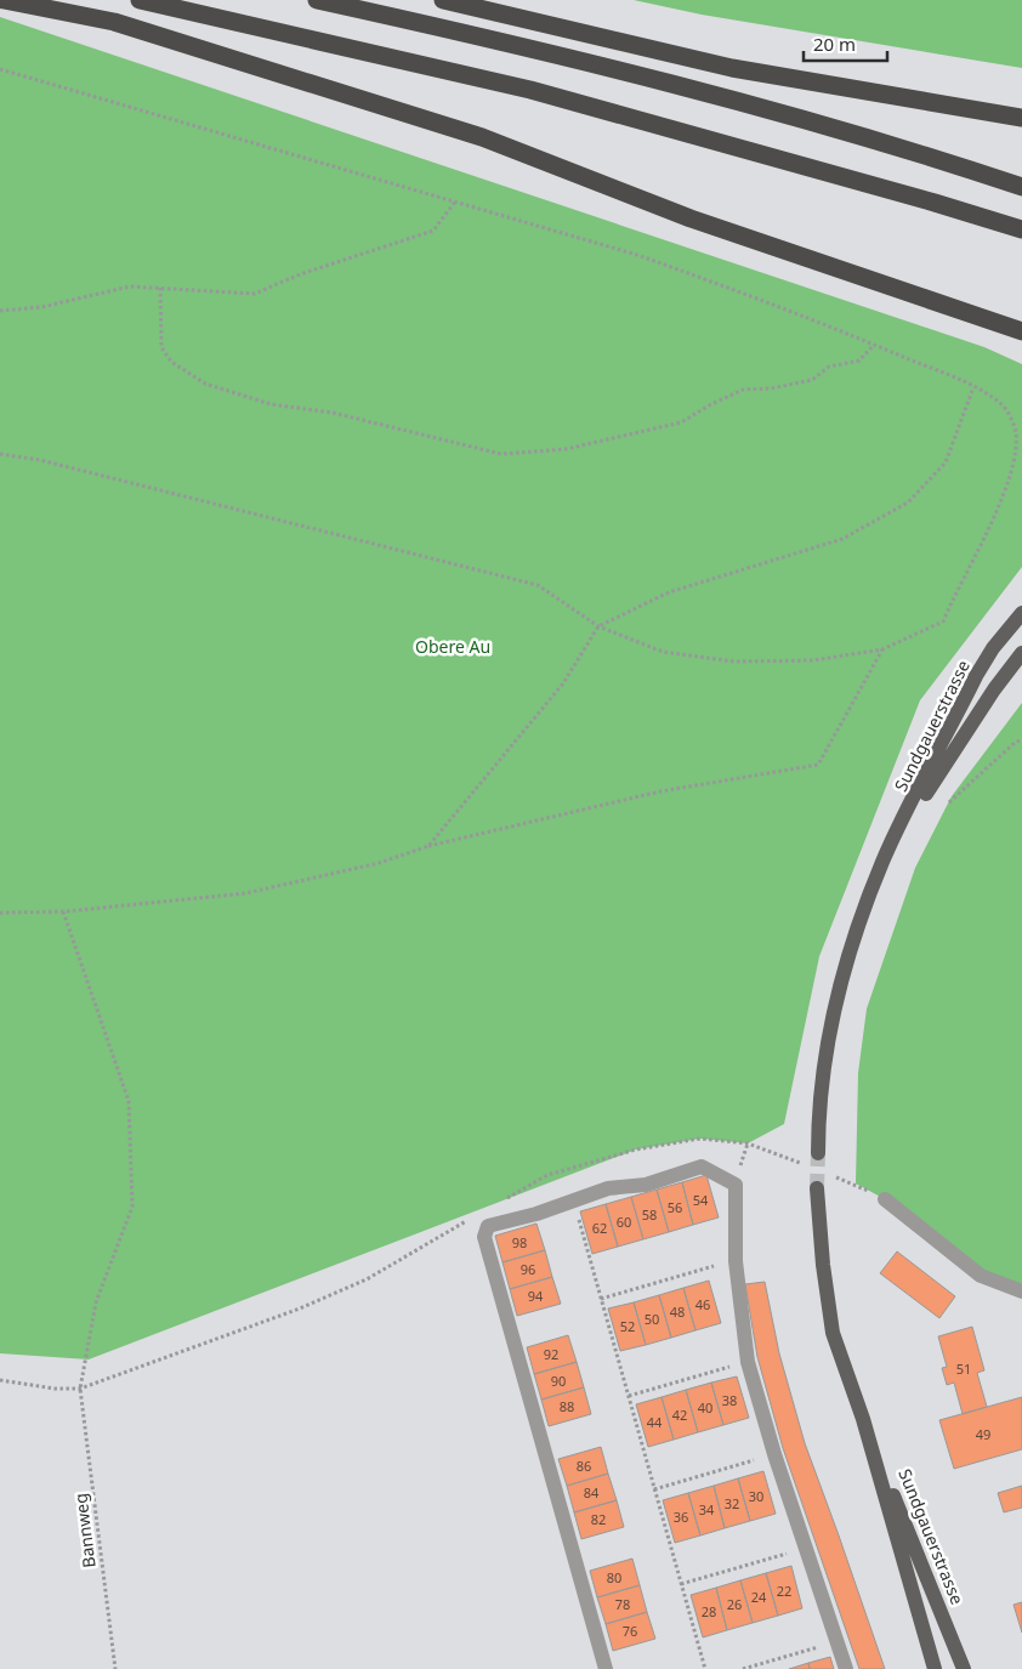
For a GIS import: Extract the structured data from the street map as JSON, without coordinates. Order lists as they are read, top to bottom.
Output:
{
  "streets": {
    "main road": ["Sundgauerstrasse"],
    "path": ["Bannweg"]
  },
  "parks": ["Obere Au"],
  "house_numbers": [
    "54",
    "56",
    "58",
    "60",
    "62",
    "98",
    "96",
    "94",
    "46",
    "48",
    "50",
    "52",
    "92",
    "51",
    "90",
    "38",
    "88",
    "40",
    "42",
    "44",
    "49",
    "86",
    "84",
    "30",
    "32",
    "34",
    "36",
    "82",
    "80",
    "22",
    "24",
    "78",
    "26",
    "28",
    "76"
  ],
  "scale_bar": "20 m"
}
